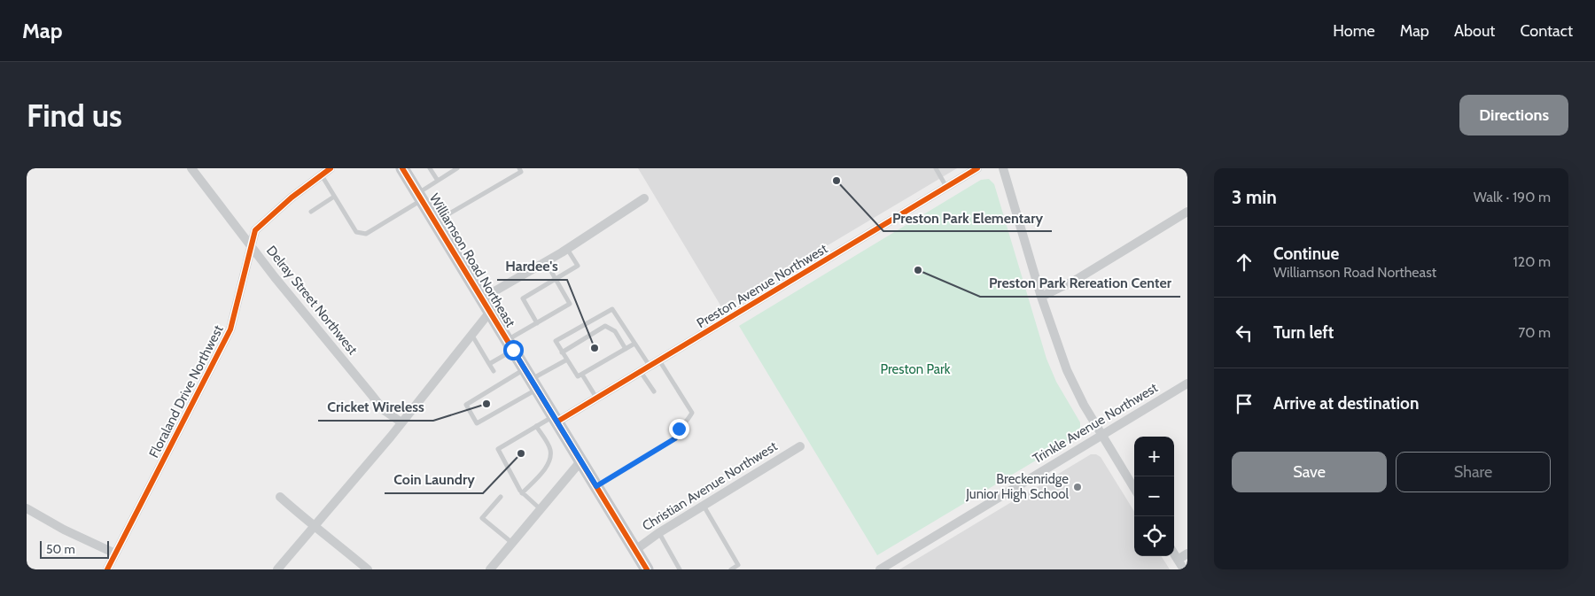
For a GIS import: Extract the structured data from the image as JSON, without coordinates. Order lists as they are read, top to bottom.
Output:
{
  "streets": {
    "main road": ["Williamson Road Northeast"],
    "street": [
      "Preston Avenue Northwest",
      "Delray Street Northwest",
      "Floraland Drive Northwest",
      "Trinkle Avenue Northwest",
      "Christian Avenue Northwest"
    ]
  },
  "crossings": [
    ["Williamson Road Northeast", "Preston Avenue Northwest"],
    ["Williamson Road Northeast", "Christian Avenue Northwest"],
    ["Delray Street Northwest", "Floraland Drive Northwest"]
  ],
  "parks": ["Preston Park"],
  "places": [
    "Preston Park Elementary",
    "Preston Park Rereation Center",
    "Hardee's",
    "Cricket Wireless",
    "Coin Laundry",
    "Breckenridge Junior High School"
  ],
  "scale_bar": "50 m",
  "page": {
    "header": "Map",
    "nav": [
      "Home",
      "Map",
      "About",
      "Contact"
    ],
    "buttons": [
      "Directions",
      ["Save", "Share"]
    ],
    "title": "Find us",
    "heading": ["3 min", "Walk · 190 m"],
    "list": [
      ["Continue", "Williamson Road Northeast", "120 m"],
      ["Turn left", "70 m"],
      "Arrive at destination"
    ],
    "map_buttons": ["+", "−"],
    "scale": "50 m"
  }
}
